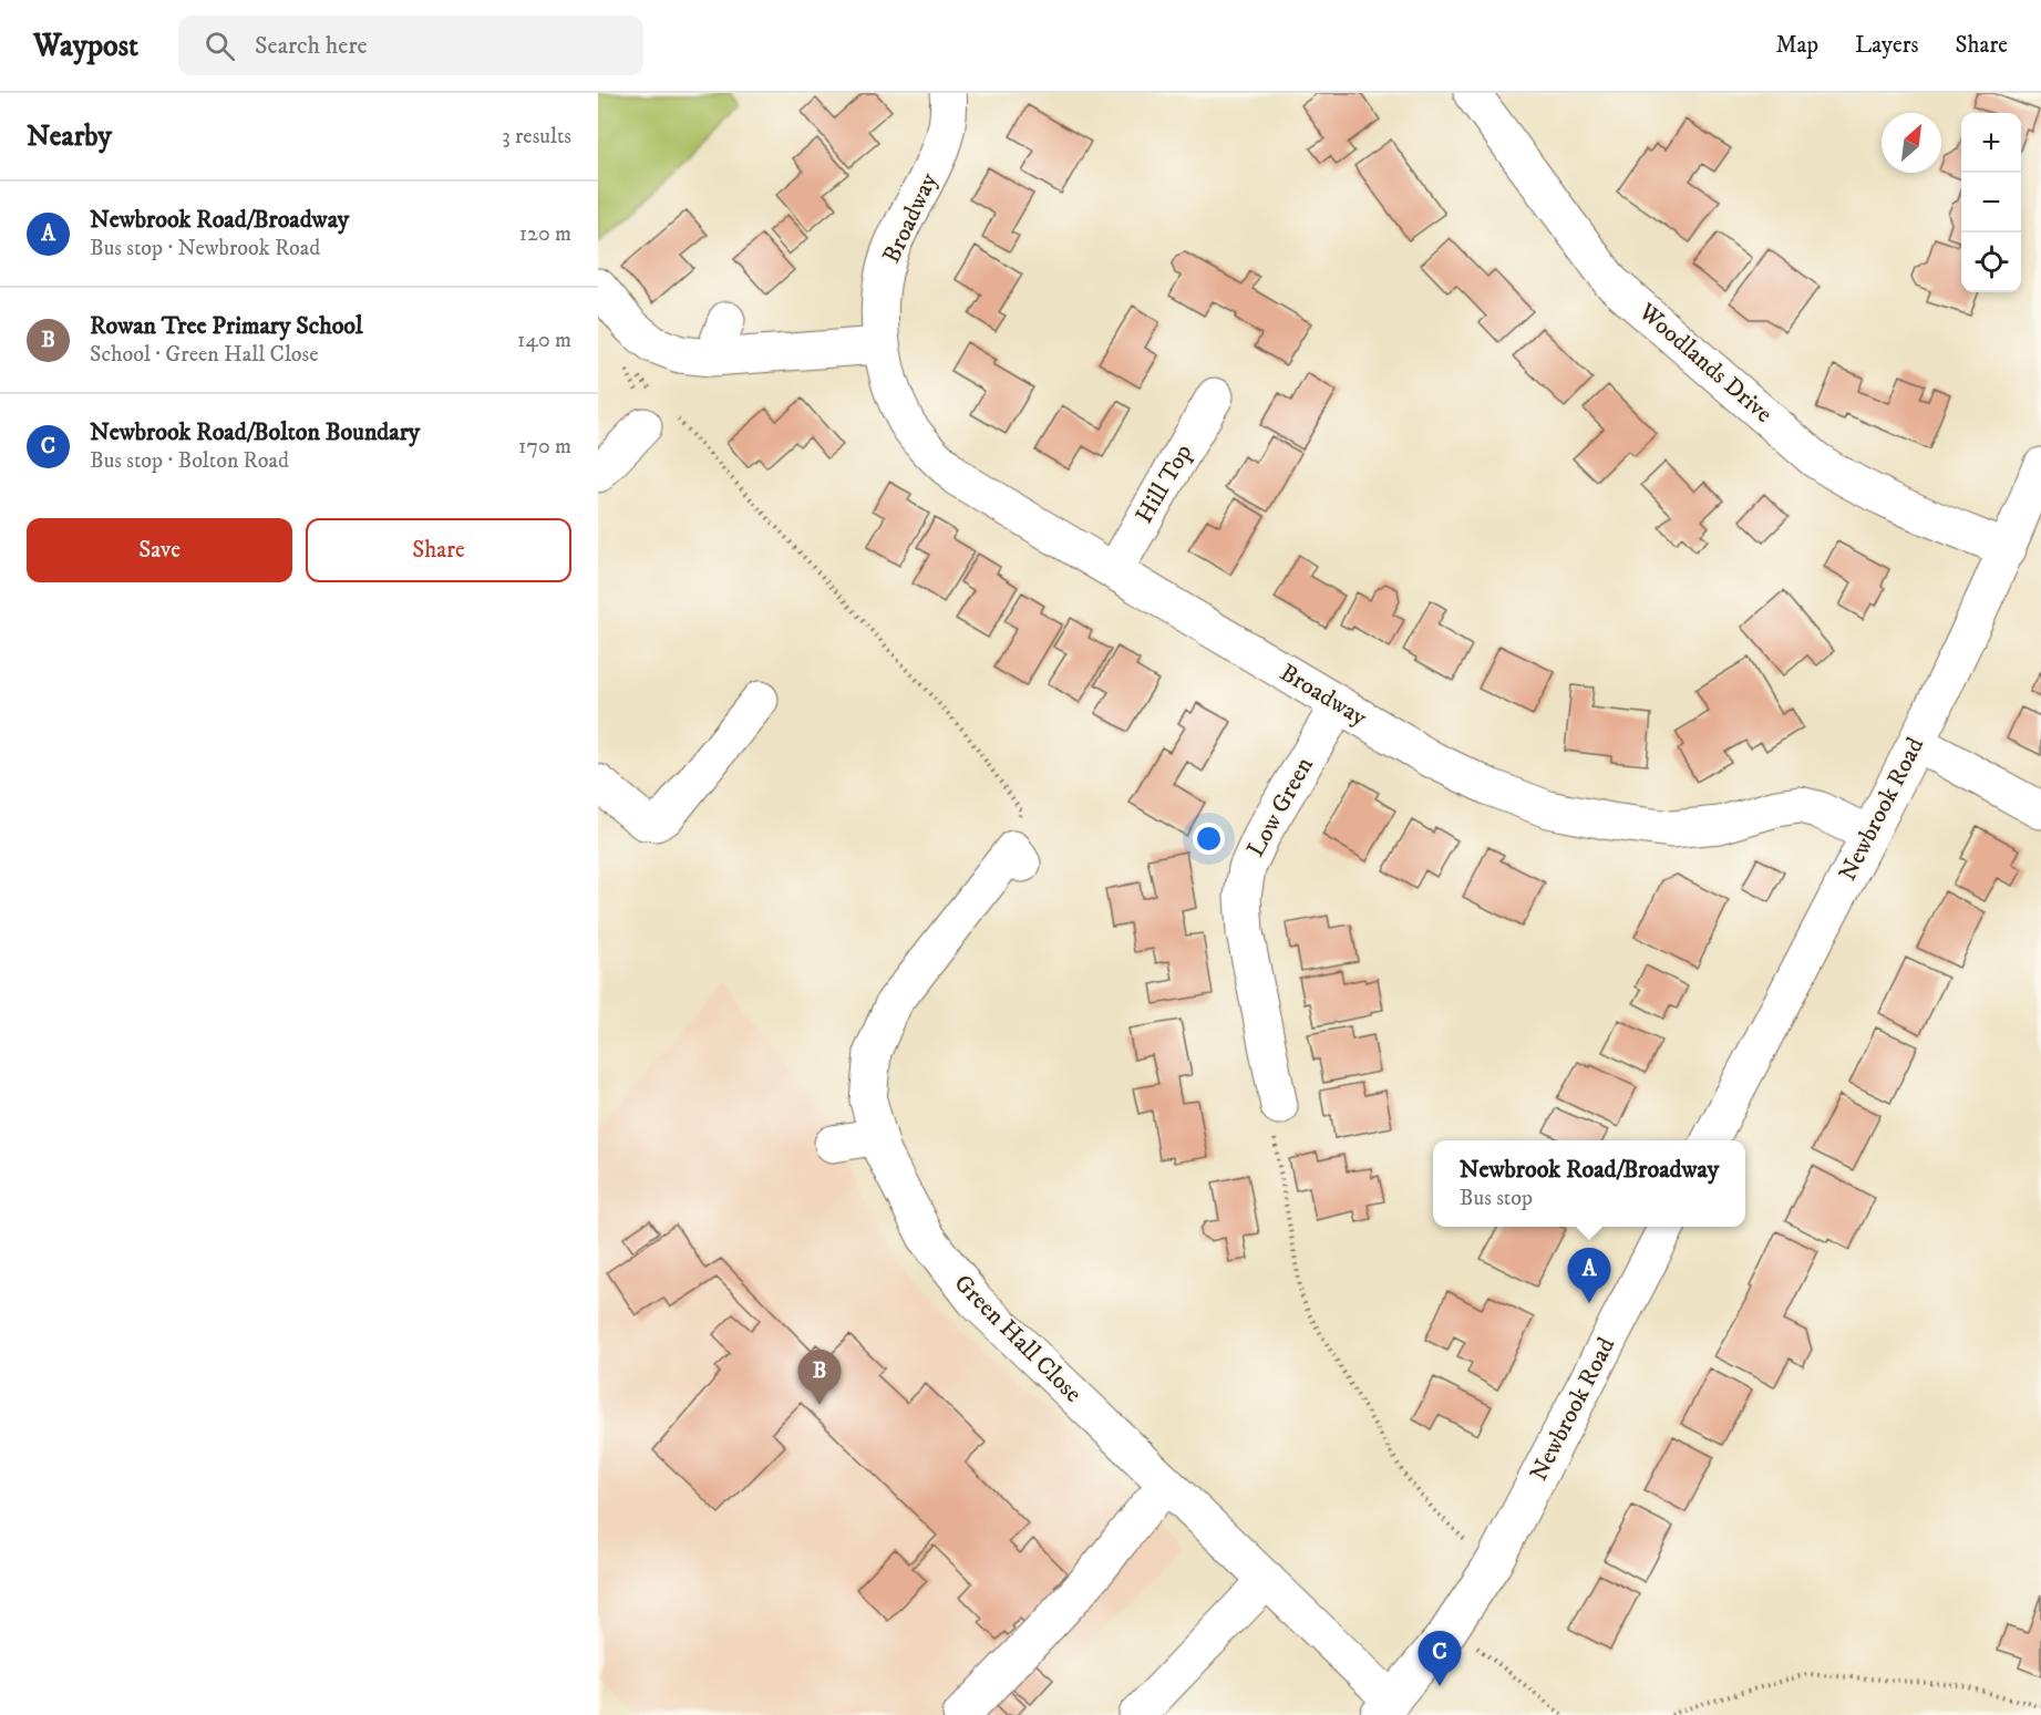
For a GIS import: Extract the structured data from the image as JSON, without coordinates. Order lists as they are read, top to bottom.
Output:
{
  "streets": {
    "main road": [
      "Broadway",
      "Woodlands Drive",
      "Hill Top",
      "Low Green",
      "Newbrook Road",
      "Green Hall Close"
    ]
  },
  "crossings": [
    ["Broadway", "Hill Top"],
    ["Broadway", "Low Green"],
    ["Broadway", "Newbrook Road"],
    ["Woodlands Drive", "Newbrook Road"],
    ["Newbrook Road", "Green Hall Close"]
  ],
  "north": "top right",
  "page": {
    "header": "Waypost",
    "search": "Search here",
    "nav": ["Map", "Layers", "Share"],
    "heading": ["Nearby", "3 results"],
    "map_buttons": ["+", "−"],
    "list": [
      {
        "mark": "A",
        "name": "Newbrook Road/Broadway",
        "note": "Bus stop · Newbrook Road",
        "value": "120 m"
      },
      {
        "mark": "B",
        "name": "Rowan Tree Primary School",
        "note": "School · Green Hall Close",
        "value": "140 m"
      },
      {
        "mark": "C",
        "name": "Newbrook Road/Bolton Boundary",
        "note": "Bus stop · Bolton Road",
        "value": "170 m"
      }
    ],
    "buttons": ["Save", "Share"],
    "popup": ["Newbrook Road/Broadway", "Bus stop"],
    "pins": ["A", "B", "C"]
  }
}
